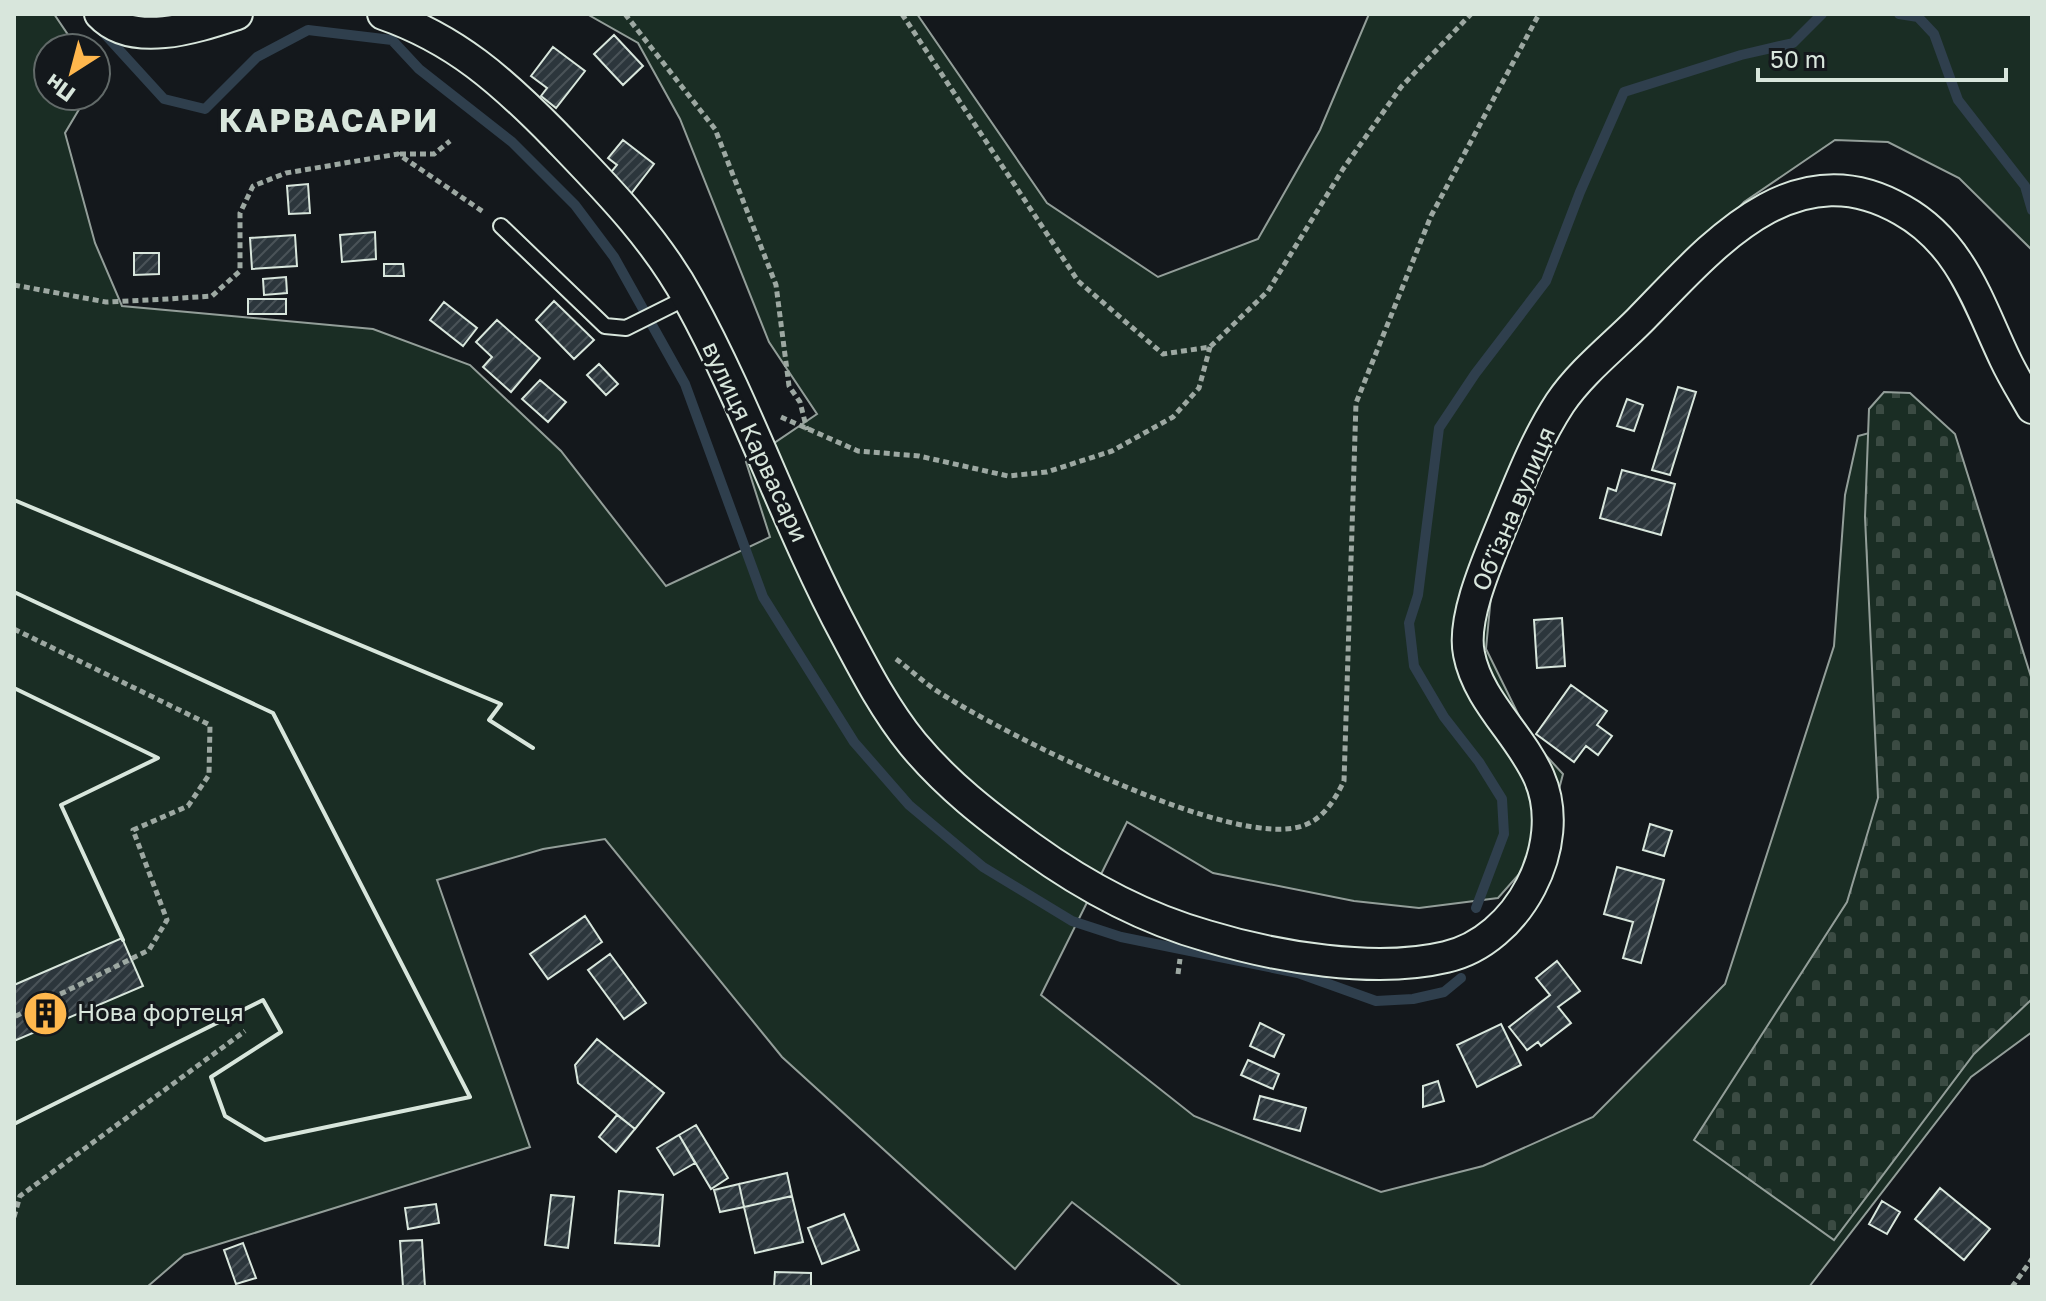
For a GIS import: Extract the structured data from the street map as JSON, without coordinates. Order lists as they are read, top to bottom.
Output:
{
  "streets": {
    "street": ["вулиця Карвасари", "Обʼїзна вулиця"]
  },
  "crossings": [
    ["вулиця Карвасари", "Обʼїзна вулиця"]
  ],
  "districts": ["КАРВАСАРИ"],
  "places": {
    "building": ["Нова фортеця"]
  },
  "scale_bar": "50 m",
  "north": "bottom left"
}
